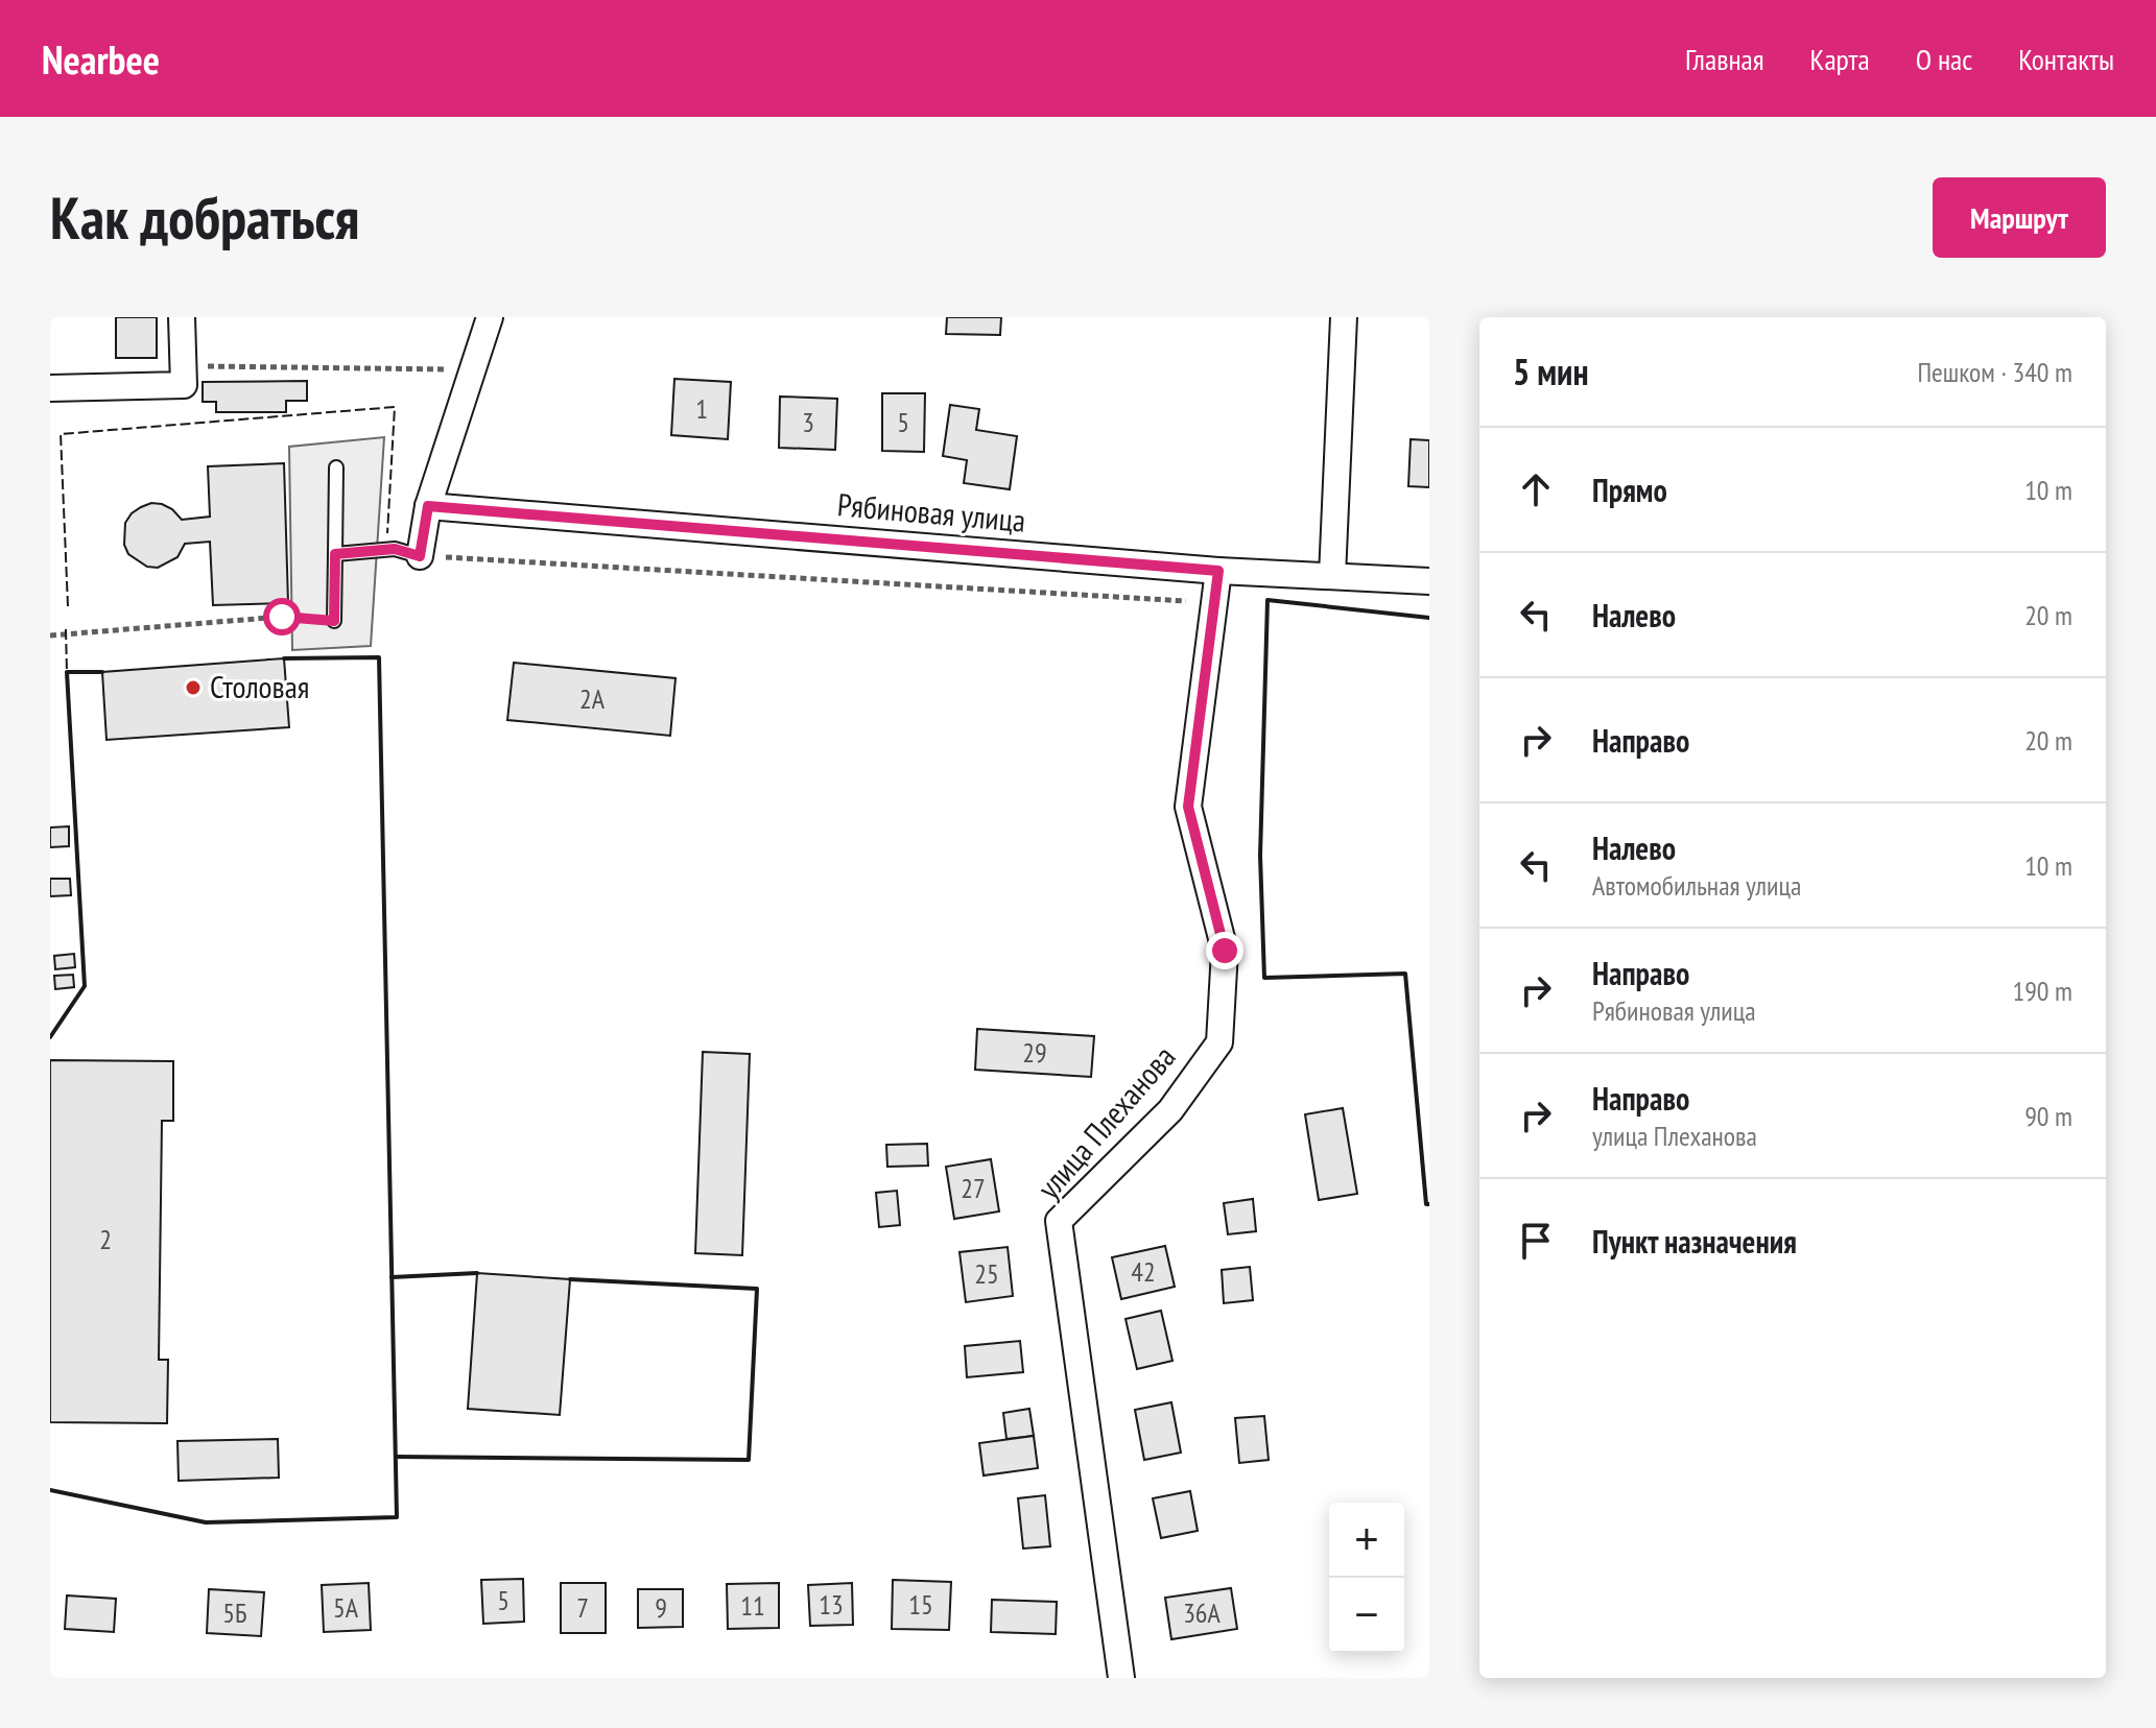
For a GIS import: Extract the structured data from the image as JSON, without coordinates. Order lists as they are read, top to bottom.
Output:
{
  "streets": {
    "street": ["Рябиновая улица", "улица Плеханова"]
  },
  "crossings": [
    ["Рябиновая улица", "улица Плеханова"]
  ],
  "places": ["Столовая"],
  "house_numbers": [
    "1",
    "3",
    "5",
    "2А",
    "29",
    "27",
    "2",
    "42",
    "25",
    "5",
    "13",
    "15",
    "11",
    "5А",
    "7",
    "9",
    "5Б",
    "36А"
  ],
  "page": {
    "header": "Nearbee",
    "nav": [
      "Главная",
      "Карта",
      "О нас",
      "Контакты"
    ],
    "buttons": "Маршрут",
    "title": "Как добраться",
    "heading": ["5 мин", "Пешком · 340 m"],
    "list": [
      ["Прямо", "10 m"],
      ["Налево", "20 m"],
      ["Направо", "20 m"],
      ["Налево", "Автомобильная улица", "10 m"],
      ["Направо", "Рябиновая улица", "190 m"],
      ["Направо", "улица Плеханова", "90 m"],
      "Пункт назначения"
    ],
    "map_buttons": ["+", "−"]
  }
}
